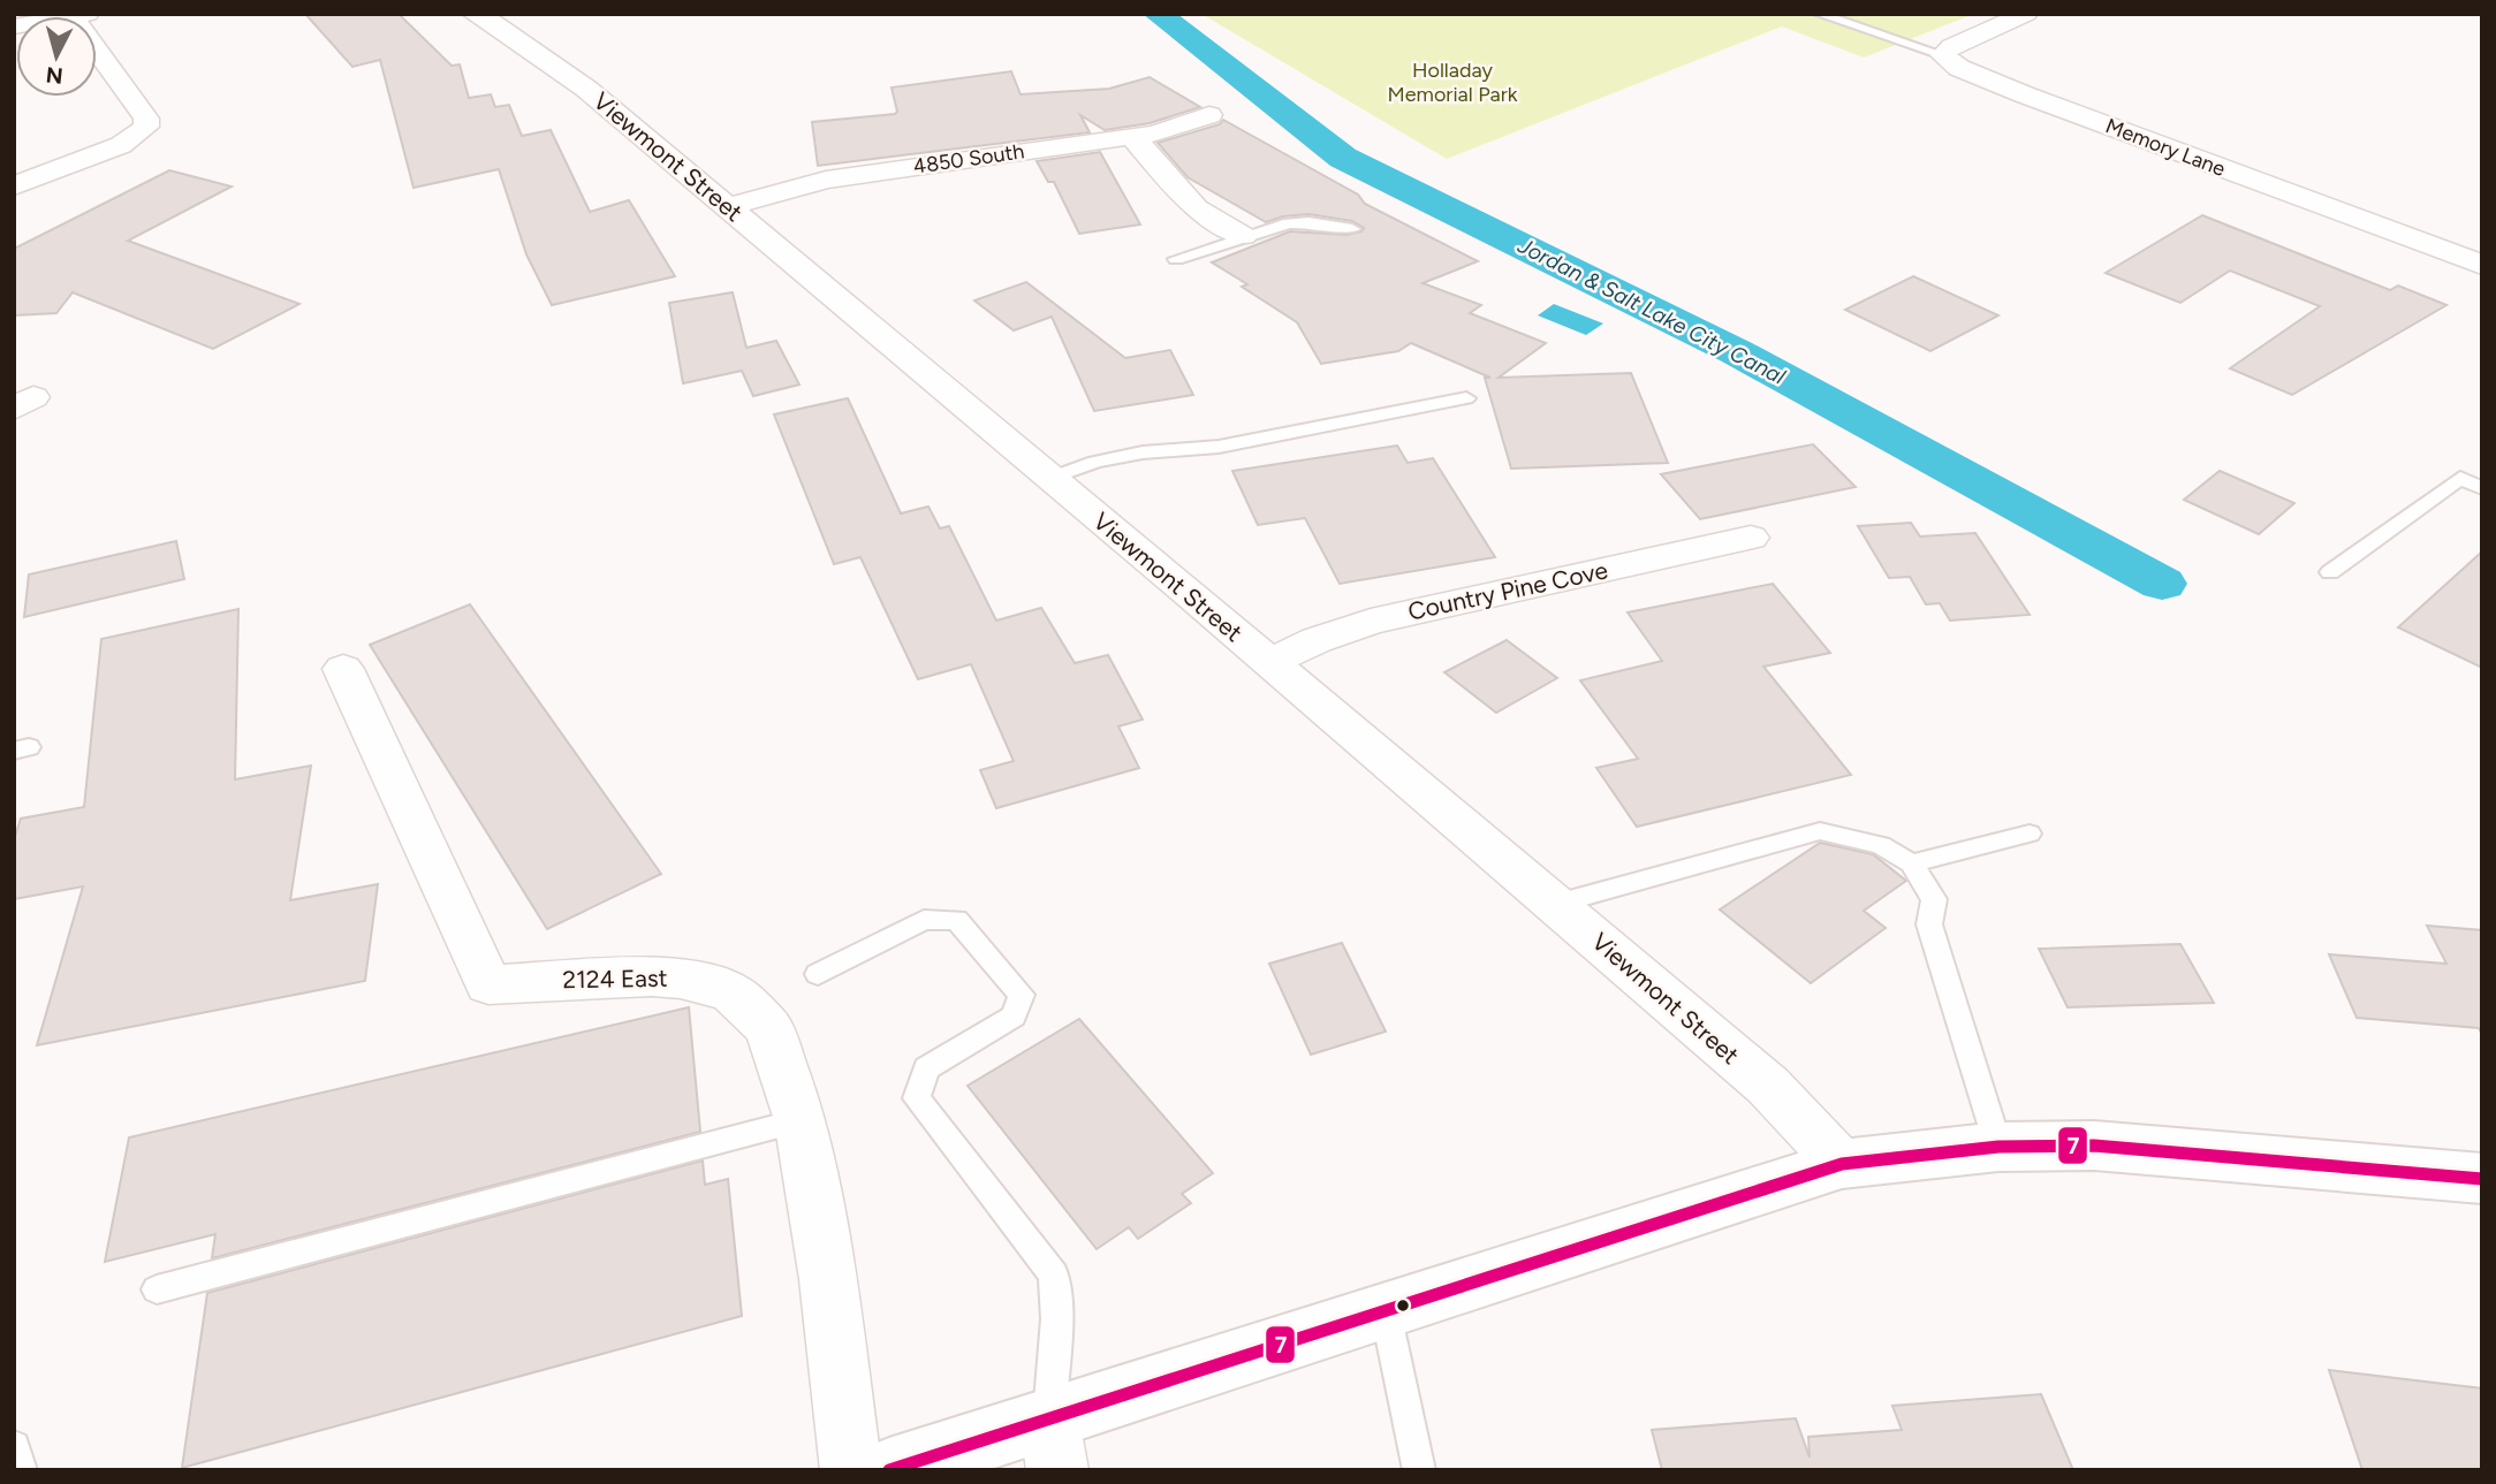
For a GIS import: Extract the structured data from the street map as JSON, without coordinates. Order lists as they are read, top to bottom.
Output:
{
  "streets": {
    "street": [
      "Memory Lane",
      "Viewmont Street",
      "4850 South",
      "Country Pine Cove",
      "2124 East"
    ]
  },
  "crossings": [
    ["Viewmont Street", "4850 South"],
    ["Viewmont Street", "Country Pine Cove"]
  ],
  "water": ["Jordan & Salt Lake City Canal"],
  "parks": ["Holladay Memorial Park"],
  "lines": ["transit line 7"],
  "north": "bottom"
}
